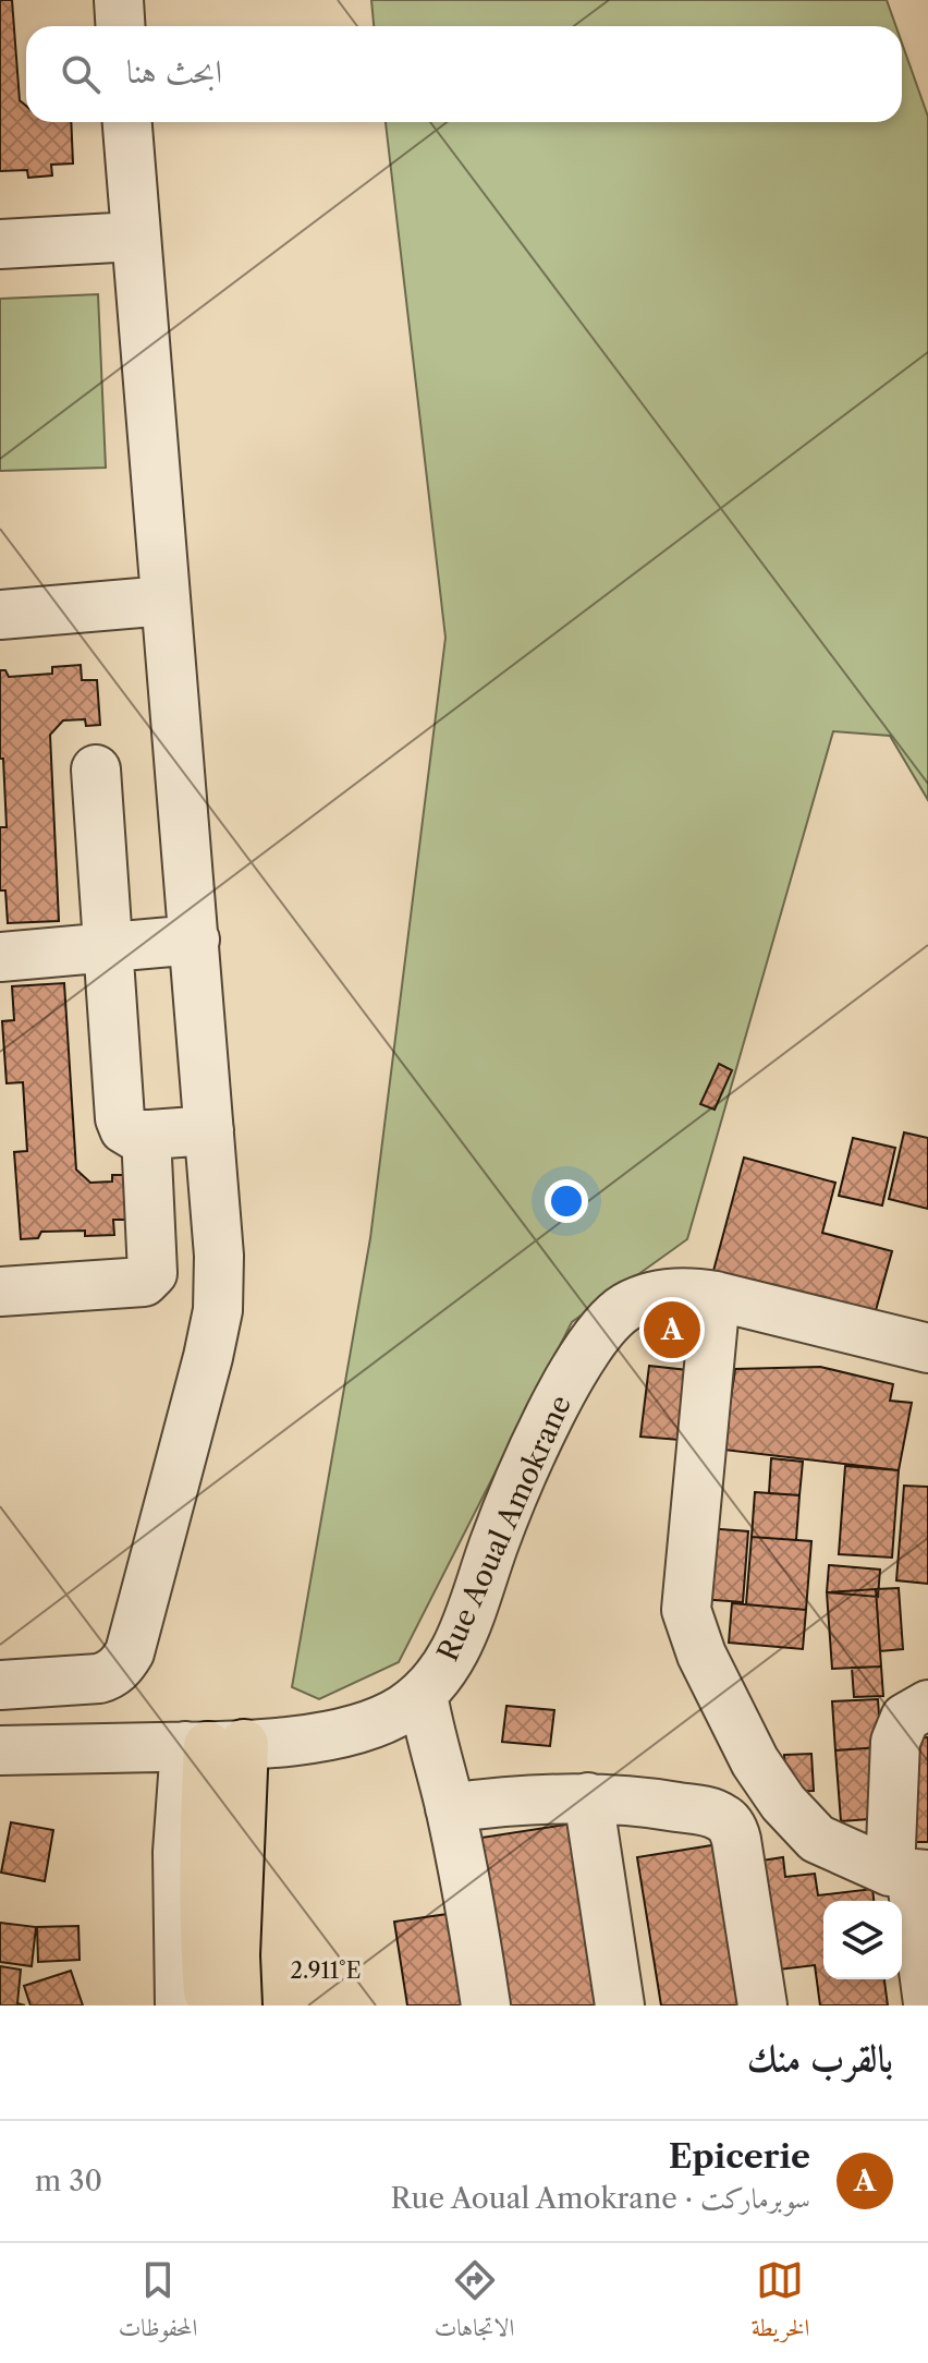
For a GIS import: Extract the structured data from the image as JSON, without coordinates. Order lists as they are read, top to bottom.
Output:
{
  "streets": {
    "street": ["Rue Aoual Amokrane"]
  },
  "page": {
    "search": "ابحث هنا",
    "pins": "A",
    "heading": "بالقرب منك",
    "list": [
      {
        "mark": "A",
        "name": "Epicerie",
        "note": "سوبرماركت · Rue Aoual Amokrane",
        "value": "30 m"
      }
    ],
    "nav": ["الخريطة", "الاتجاهات", "المحفوظات"]
  },
  "coordinates": ["2.911°E"]
}
